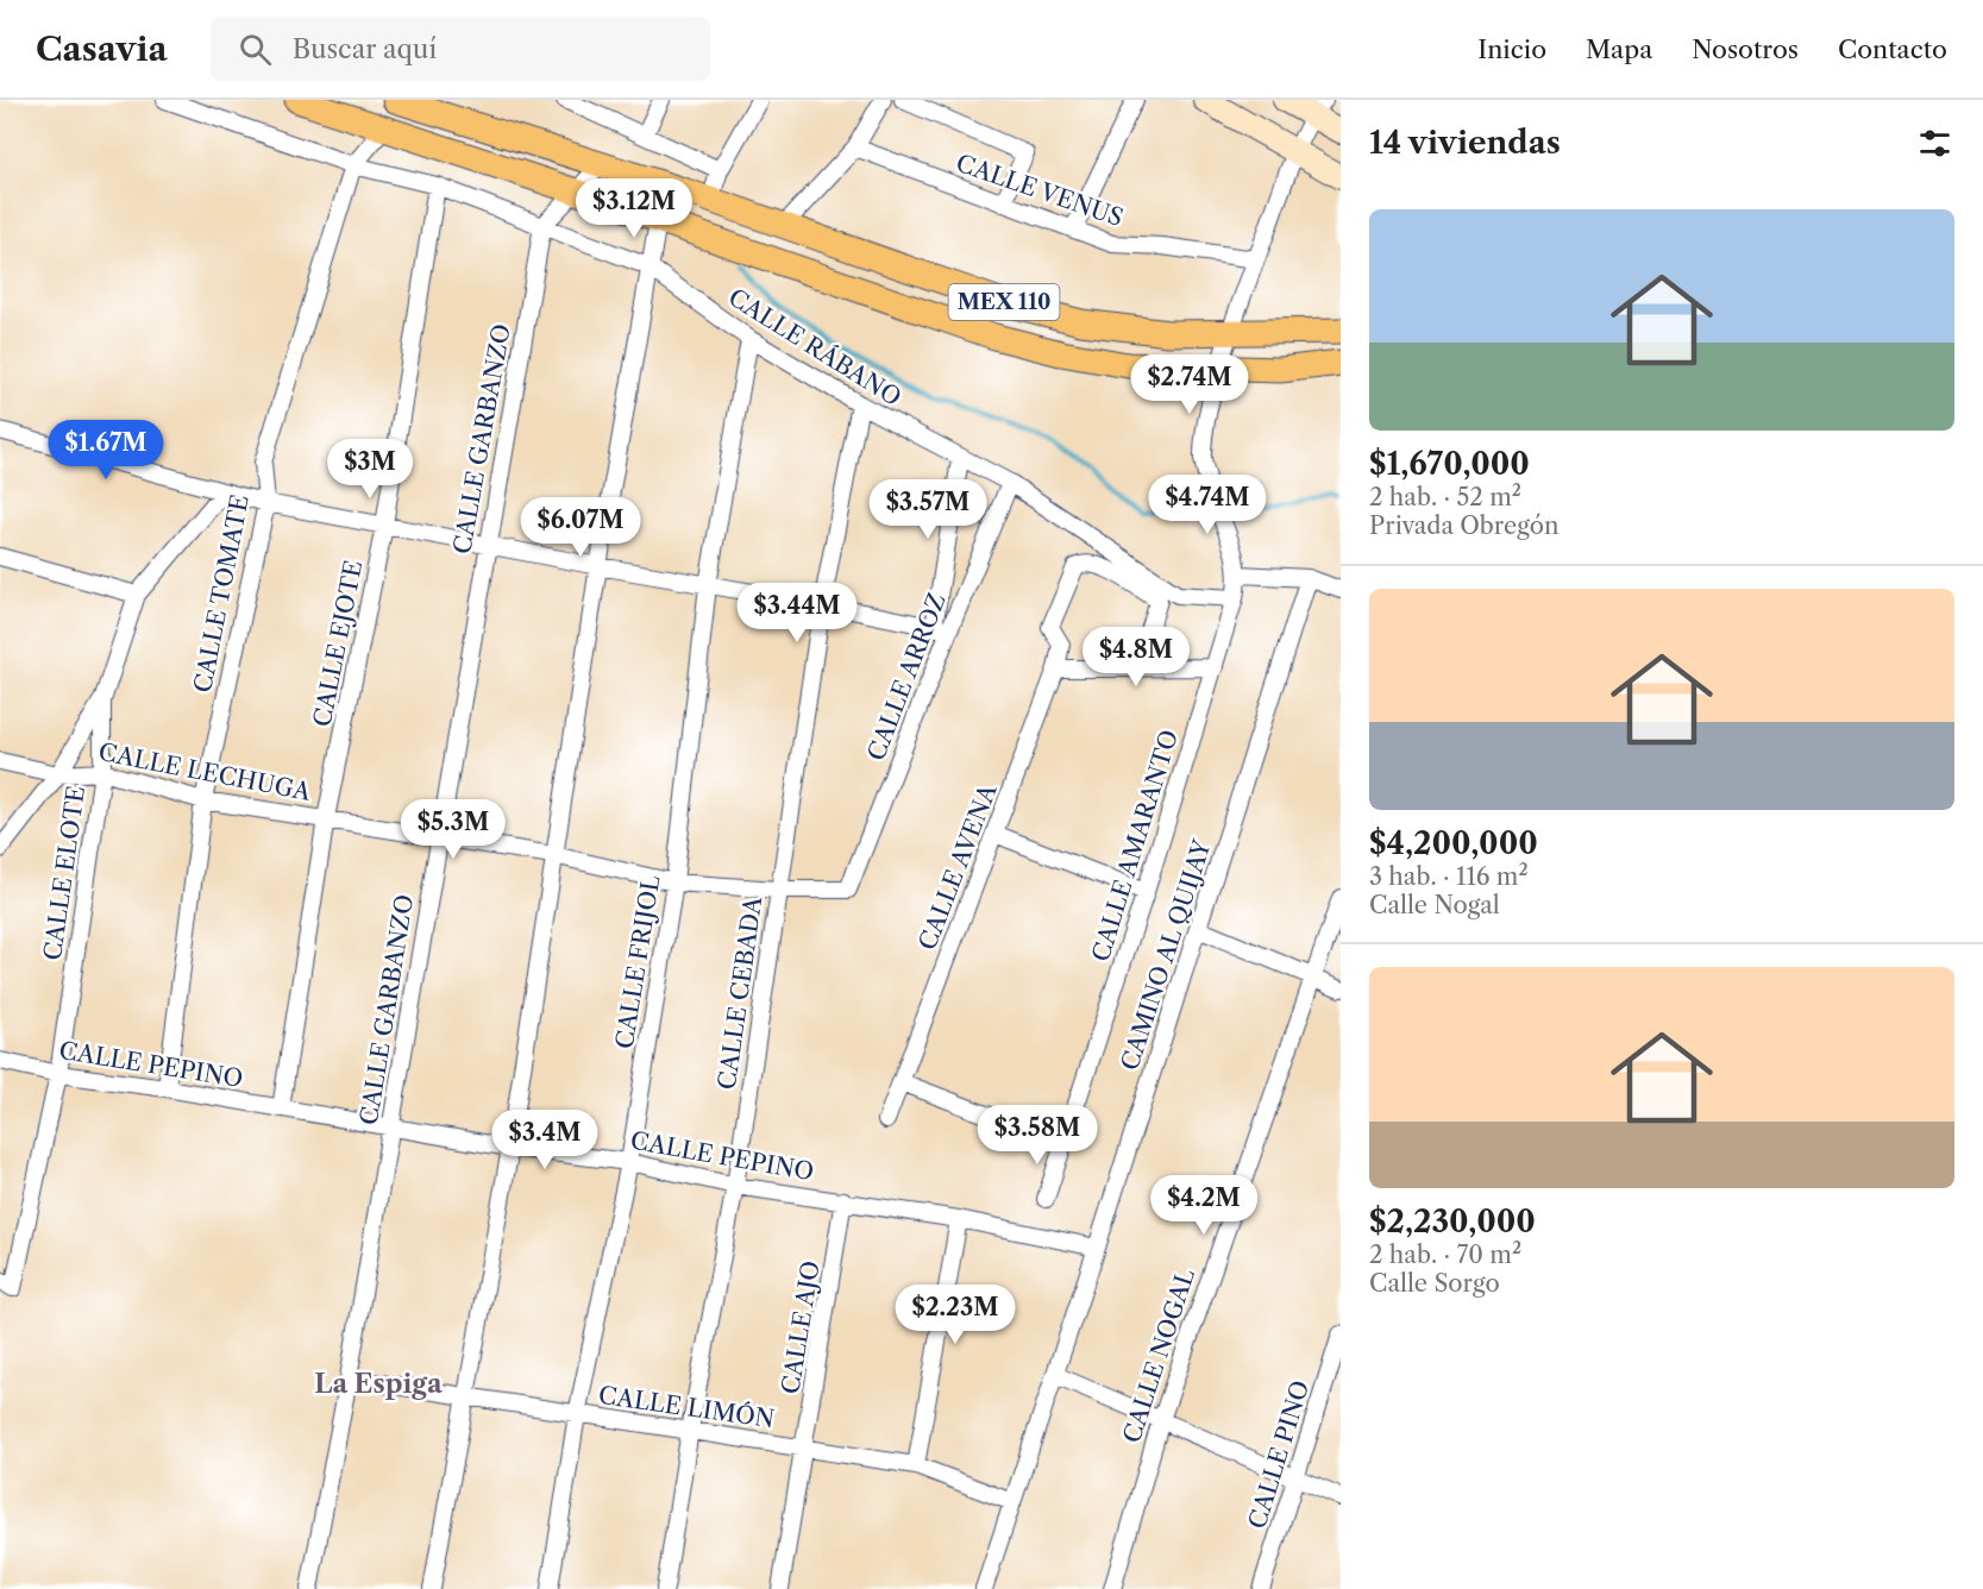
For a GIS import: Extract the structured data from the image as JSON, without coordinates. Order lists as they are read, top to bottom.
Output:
{
  "streets": {
    "main road": ["MEX 110"],
    "street": [
      "CALLE VENUS",
      "CALLE RÁBANO",
      "CALLE GARBANZO",
      "CALLE TOMATE",
      "CALLE EJOTE",
      "CALLE ARROZ",
      "CALLE LECHUGA",
      "CALLE AMARANTO",
      "CALLE AVENA",
      "CALLE ELOTE",
      "CAMINO AL QUIJAY",
      "CALLE FRIJOL",
      "CALLE CEBADA",
      "CALLE PEPINO",
      "CALLE AJO",
      "CALLE NOGAL",
      "CALLE LIMÓN",
      "CALLE PINO"
    ]
  },
  "crossings": [
    ["MEX 110", "CALLE TOMATE"],
    ["CALLE RÁBANO", "CALLE GARBANZO"],
    ["CALLE RÁBANO", "CALLE TOMATE"],
    ["CALLE RÁBANO", "CALLE EJOTE"],
    ["CALLE RÁBANO", "CALLE ARROZ"],
    ["CALLE RÁBANO", "CALLE AMARANTO"],
    ["CALLE RÁBANO", "CALLE FRIJOL"],
    ["CALLE RÁBANO", "CALLE CEBADA"],
    ["CALLE GARBANZO", "CALLE LECHUGA"],
    ["CALLE GARBANZO", "CALLE PEPINO"],
    ["CALLE GARBANZO", "CALLE LIMÓN"],
    ["CALLE TOMATE", "CALLE LECHUGA"],
    ["CALLE TOMATE", "CALLE PEPINO"],
    ["CALLE EJOTE", "CALLE LECHUGA"],
    ["CALLE EJOTE", "CALLE PEPINO"],
    ["CALLE ARROZ", "CALLE LECHUGA"],
    ["CALLE LECHUGA", "CALLE ELOTE"],
    ["CALLE LECHUGA", "CALLE FRIJOL"],
    ["CALLE LECHUGA", "CALLE CEBADA"],
    ["CALLE ELOTE", "CALLE PEPINO"],
    ["CAMINO AL QUIJAY", "CALLE PEPINO"],
    ["CAMINO AL QUIJAY", "CALLE LIMÓN"],
    ["CALLE FRIJOL", "CALLE PEPINO"],
    ["CALLE FRIJOL", "CALLE LIMÓN"],
    ["CALLE CEBADA", "CALLE PEPINO"],
    ["CALLE CEBADA", "CALLE LIMÓN"],
    ["CALLE PEPINO", "CALLE AJO"],
    ["CALLE AJO", "CALLE LIMÓN"]
  ],
  "districts": ["La Espiga"],
  "page": {
    "header": "Casavia",
    "search": "Buscar aquí",
    "nav": [
      "Inicio",
      "Mapa",
      "Nosotros",
      "Contacto"
    ],
    "heading": "14 viviendas",
    "price": [
      "$3.12M",
      "$2.74M",
      "$1.67M",
      "$3M",
      "$4.74M",
      "$3.57M",
      "$6.07M",
      "$3.44M",
      "$4.8M",
      "$5.3M",
      "$3.58M",
      "$3.4M",
      "$4.2M",
      "$2.23M"
    ],
    "list": [
      {
        "name": "$1,670,000",
        "note": "2 hab. · 52 m² · Privada Obregón"
      },
      {
        "name": "$4,200,000",
        "note": "3 hab. · 116 m² · Calle Nogal"
      },
      {
        "name": "$2,230,000",
        "note": "2 hab. · 70 m² · Calle Sorgo"
      }
    ]
  }
}
